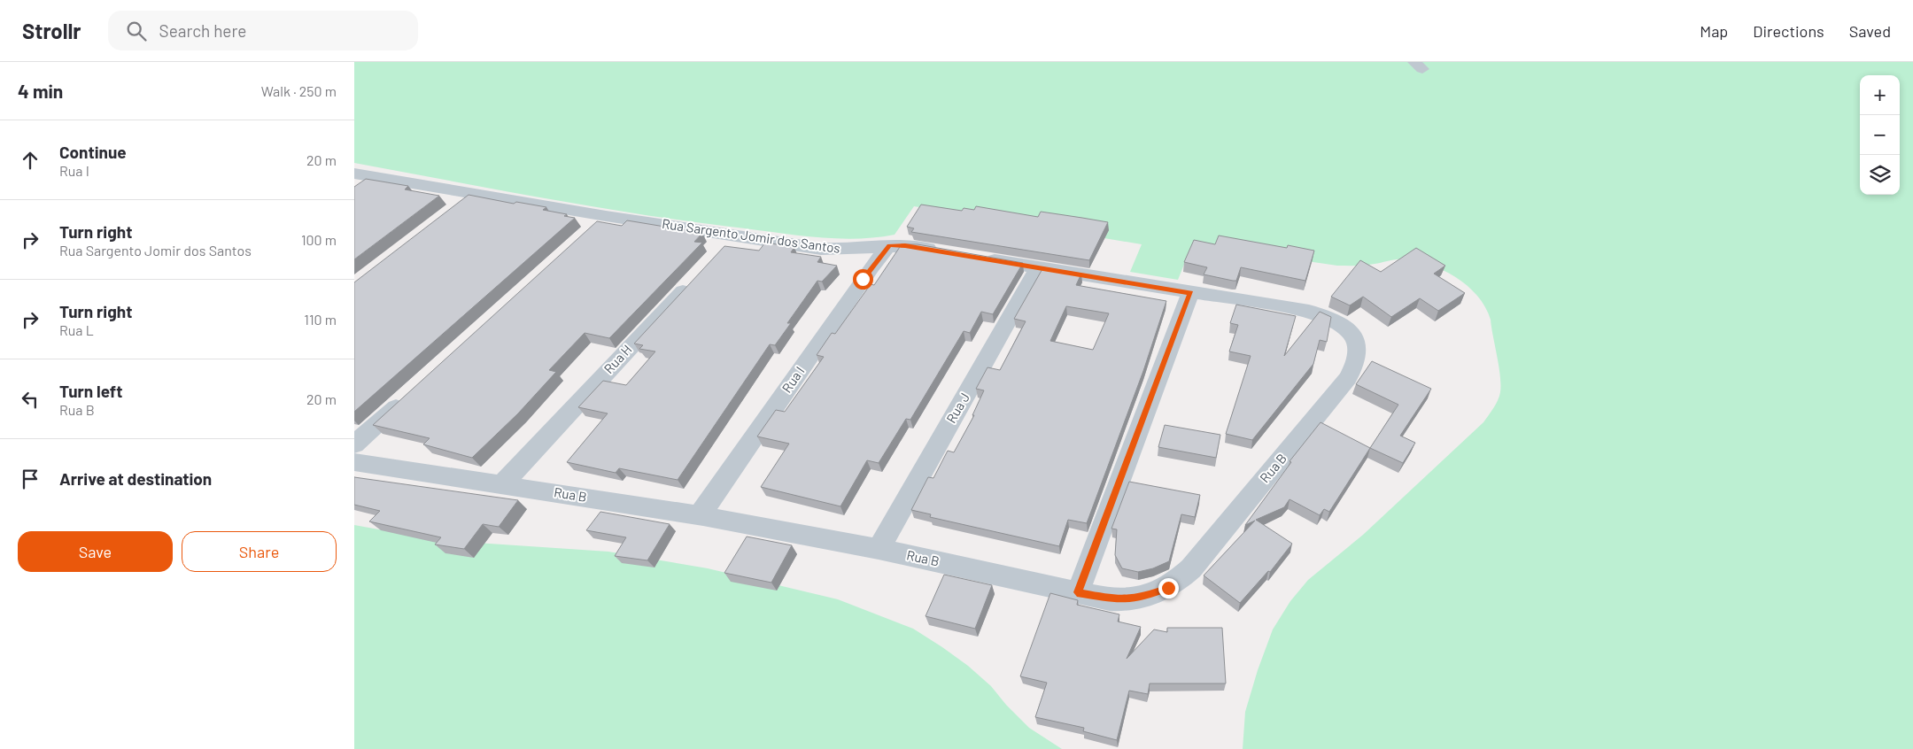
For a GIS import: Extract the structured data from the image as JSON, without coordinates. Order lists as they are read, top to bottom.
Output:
{
  "streets": {
    "street": [
      "Rua Sargento Jomir dos Santos",
      "Rua H",
      "Rua I",
      "Rua J",
      "Rua B"
    ]
  },
  "crossings": [
    ["Rua Sargento Jomir dos Santos", "Rua I"],
    ["Rua H", "Rua B"],
    ["Rua I", "Rua B"],
    ["Rua J", "Rua B"]
  ],
  "page": {
    "header": "Strollr",
    "search": "Search here",
    "nav": ["Map", "Directions", "Saved"],
    "heading": ["4 min", "Walk · 250 m"],
    "map_buttons": ["+", "−"],
    "list": [
      ["Continue", "Rua I", "20 m"],
      ["Turn right", "Rua Sargento Jomir dos Santos", "100 m"],
      ["Turn right", "Rua L", "110 m"],
      ["Turn left", "Rua B", "20 m"],
      "Arrive at destination"
    ],
    "buttons": ["Save", "Share"]
  }
}
